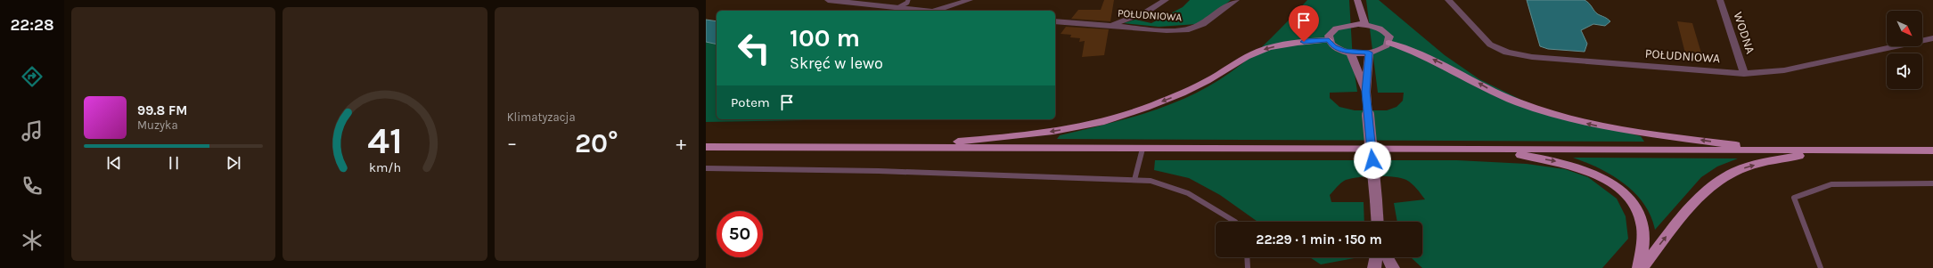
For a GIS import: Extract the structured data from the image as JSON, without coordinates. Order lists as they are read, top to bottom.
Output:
{
  "streets": {
    "street": ["POŁUDNIOWA", "WODNA"]
  },
  "crossings": [
    ["POŁUDNIOWA", "WODNA"]
  ],
  "north": "bottom right",
  "page": {
    "tabs": "22:28",
    "tile": "Klimatyzacja",
    "turn": ["100 m", "Skręć w lewo"],
    "then": "Potem",
    "song": ["99.8 FM", "Muzyka"],
    "heat": ["−", "20°", "+"],
    "limit": "50",
    "trip": "22:29 · 1 min · 150 m",
    "gauge": ["41", "km/h"]
  }
}
